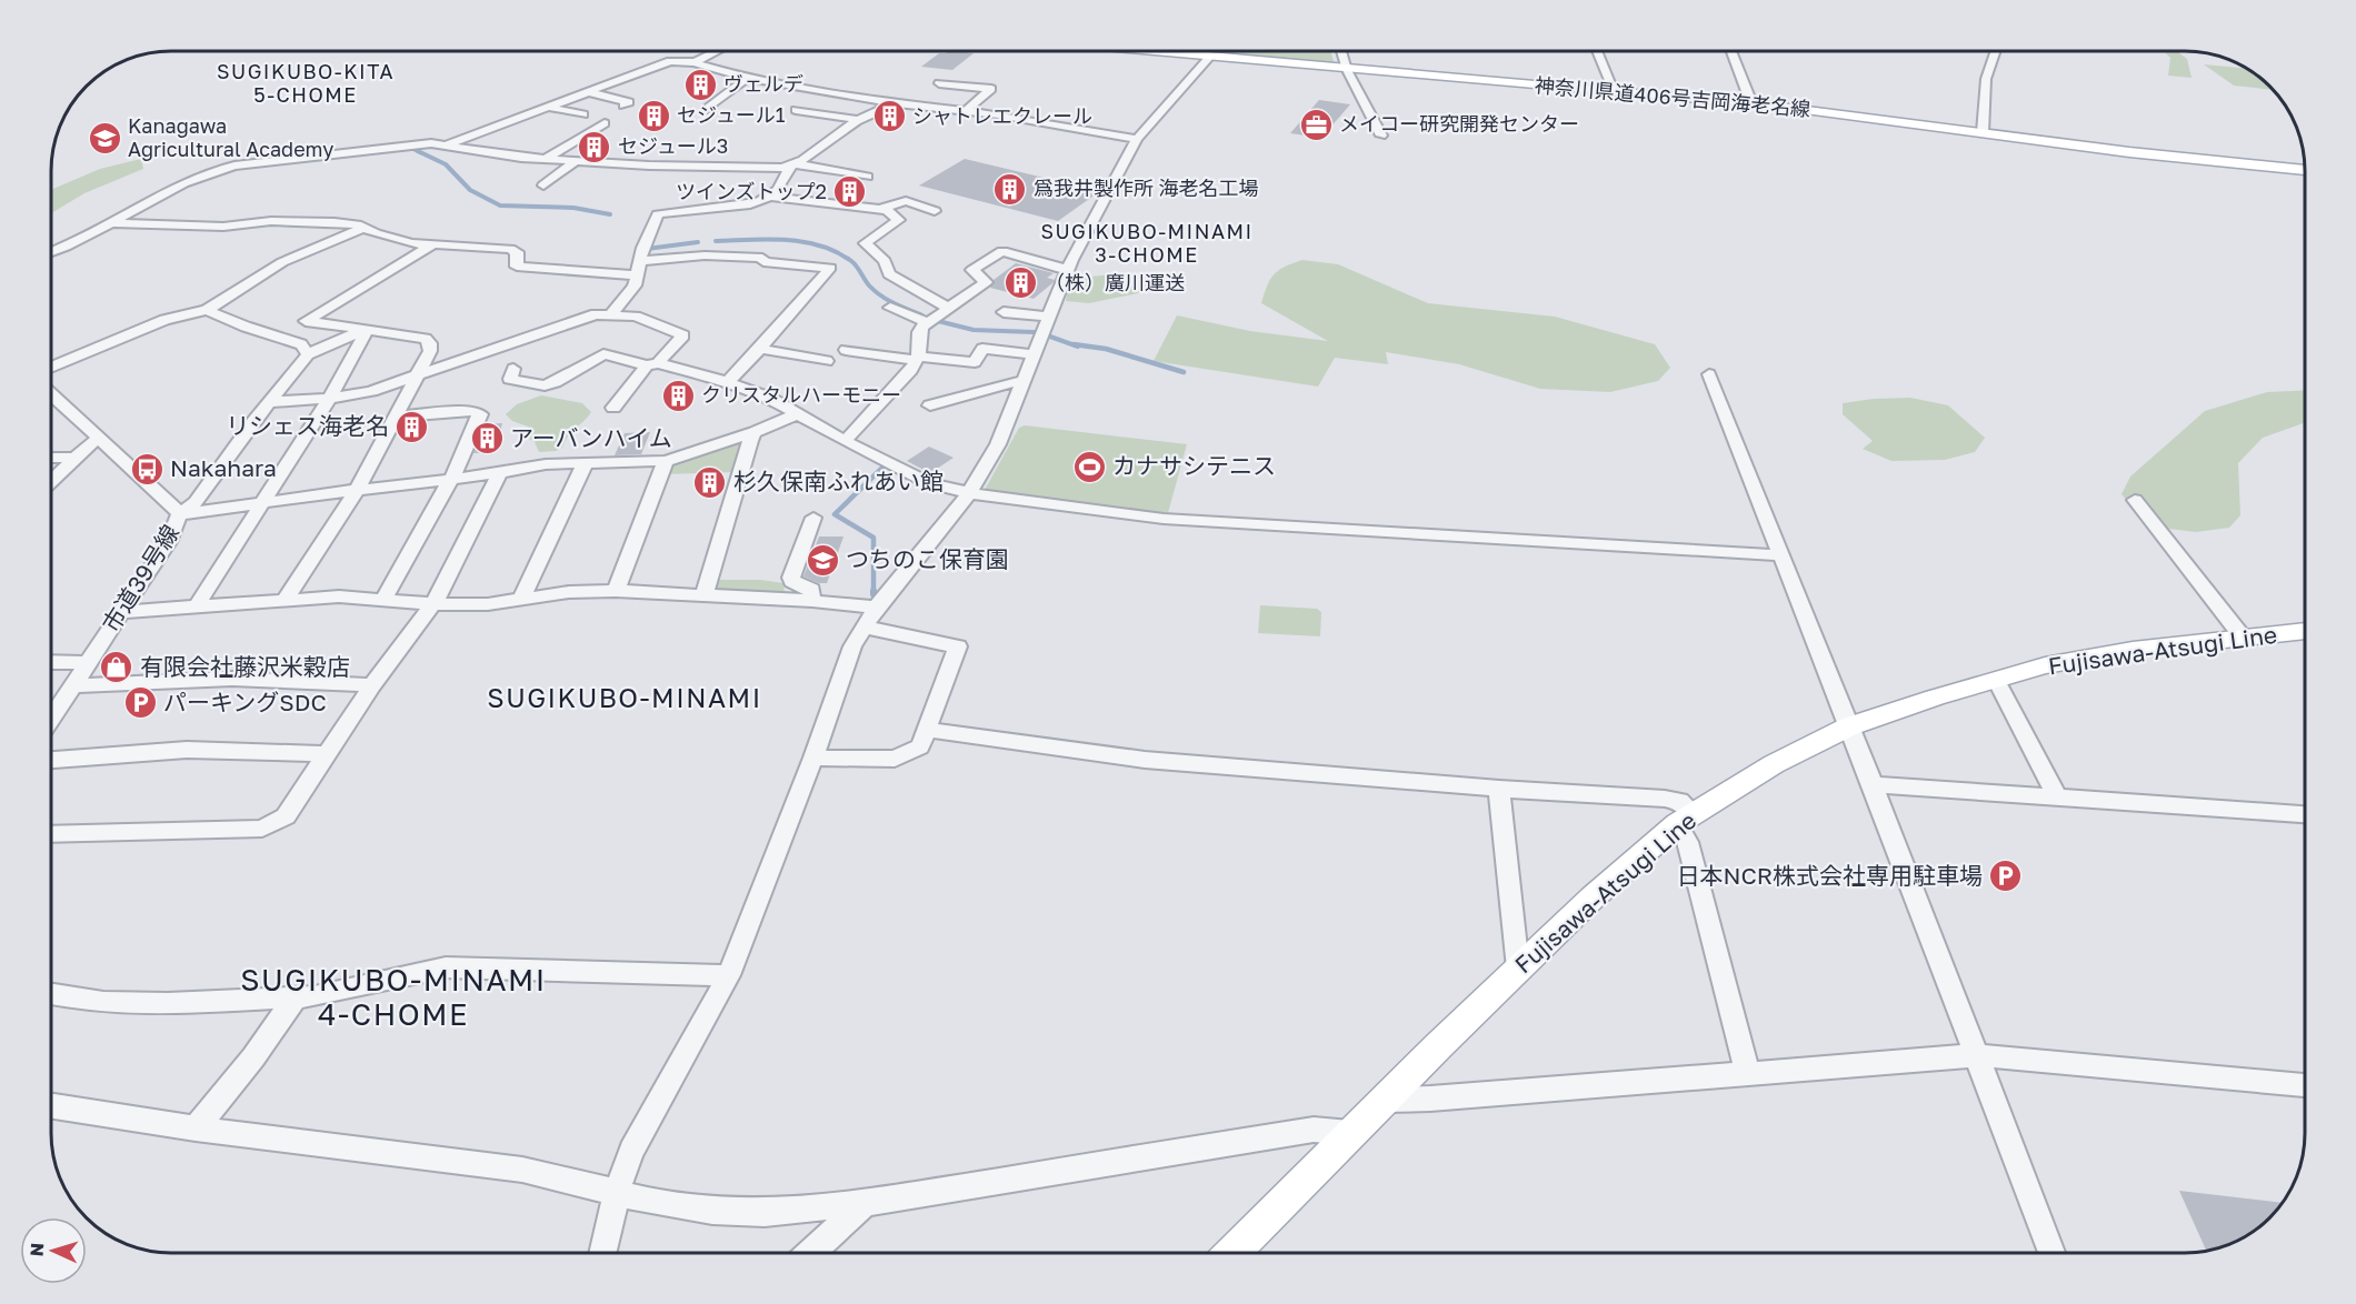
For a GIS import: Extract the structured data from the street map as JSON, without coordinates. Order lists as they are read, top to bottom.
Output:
{
  "streets": {
    "main road": ["神奈川県道406号吉岡海老名線", "Fujisawa-Atsugi Line"],
    "street": ["市道39号線"]
  },
  "districts": [
    "SUGIKUBO-KITA 5-CHOME",
    "SUGIKUBO-MINAMI 3-CHOME",
    "SUGIKUBO-MINAMI",
    "SUGIKUBO-MINAMI 4-CHOME"
  ],
  "places": {
    "building": [
      "ヴェルデ",
      "セジュール1",
      "シャトレエクレール",
      "セジュール3",
      "爲我井製作所 海老名工場",
      "ツインズトップ2",
      "（株）廣川運送",
      "クリスタルハーモニー",
      "リシェス海老名",
      "アーバンハイム",
      "杉久保南ふれあい館"
    ],
    "office": ["メイコー研究開発センター"],
    "school or university": ["Kanagawa Agricultural Academy", "つちのこ保育園"],
    "sports": ["カナサシテニス"],
    "bus stop": ["Nakahara"],
    "shop": ["有限会社藤沢米穀店"],
    "parking": ["パーキングSDC", "日本NCR株式会社専用駐車場"]
  },
  "north": "left"
}
